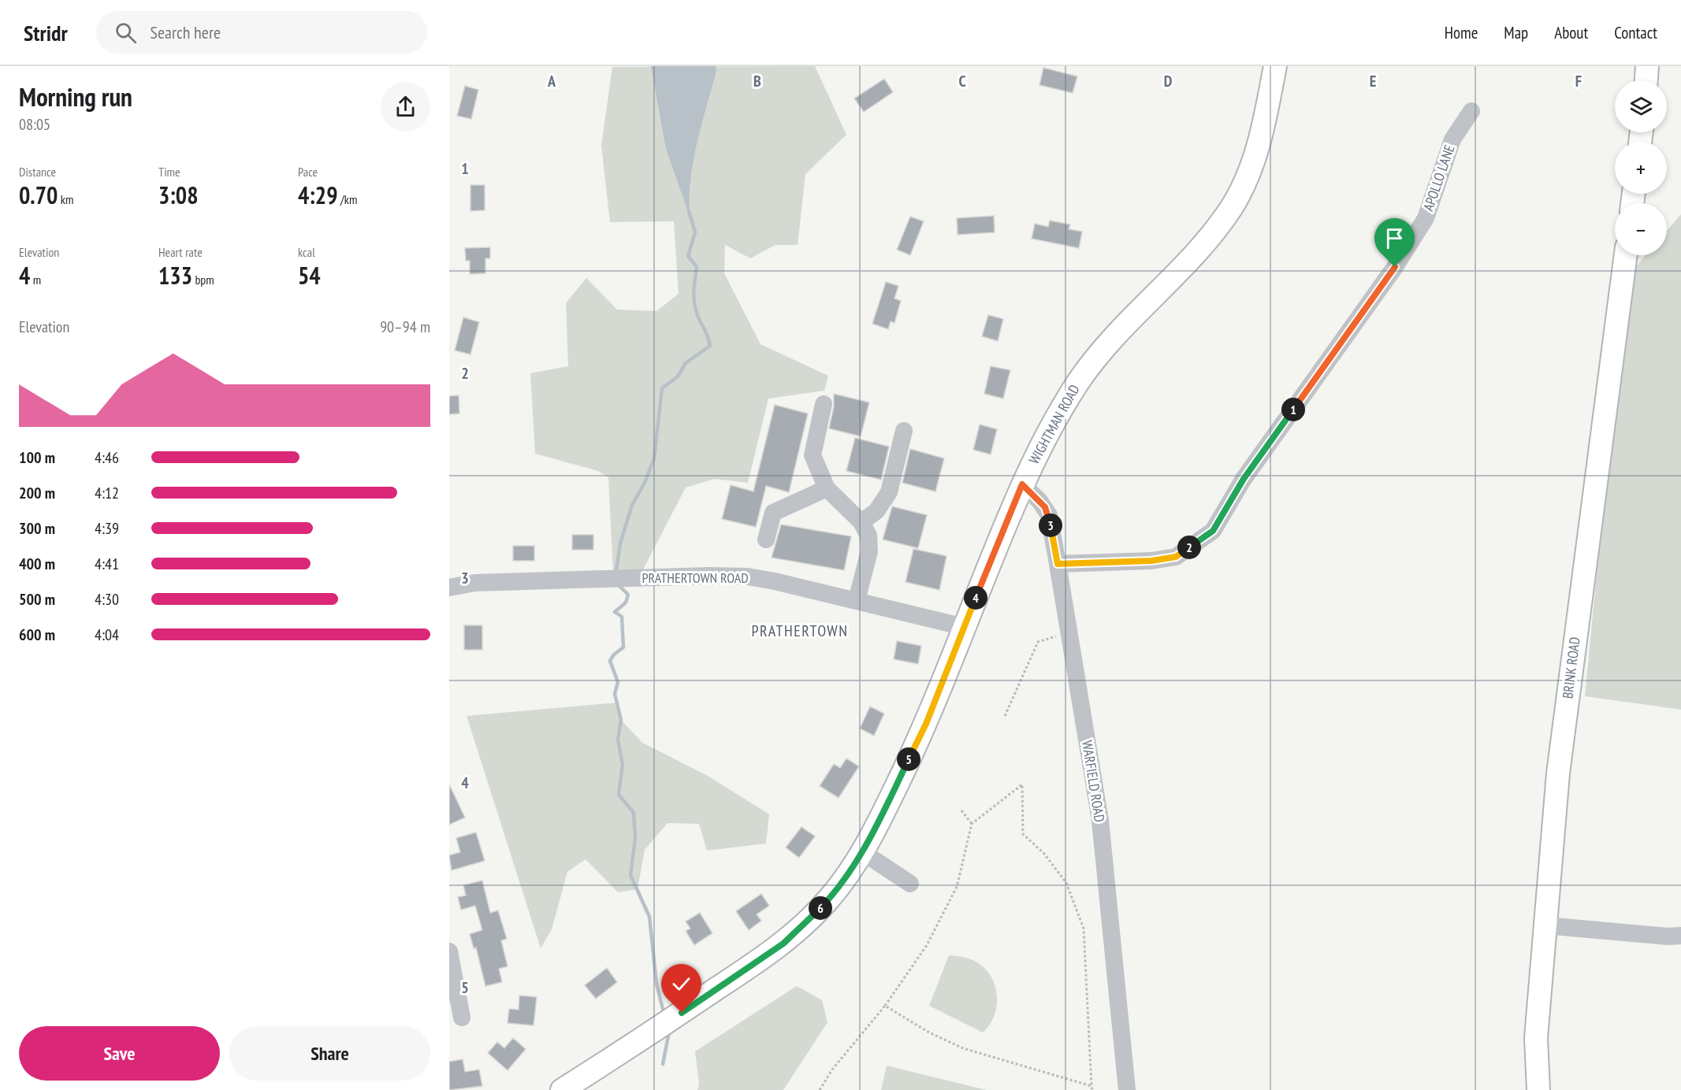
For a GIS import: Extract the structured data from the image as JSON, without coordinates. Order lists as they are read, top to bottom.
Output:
{
  "streets": {
    "main road": ["WIGHTMAN ROAD", "BRINK ROAD"],
    "street": ["APOLLO LANE", "PRATHERTOWN ROAD", "WARFIELD ROAD"]
  },
  "crossings": [
    ["APOLLO LANE", "WARFIELD ROAD"],
    ["WIGHTMAN ROAD", "PRATHERTOWN ROAD"],
    ["WIGHTMAN ROAD", "WARFIELD ROAD"]
  ],
  "districts": ["PRATHERTOWN"],
  "page": {
    "header": "Stridr",
    "search": "Search here",
    "nav": [
      "Home",
      "Map",
      "About",
      "Contact"
    ],
    "heading": ["Morning run", "08:05"],
    "map_buttons": ["+", "−"],
    "stats": [
      ["Distance", "0.70 km"],
      ["Time", "3:08"],
      ["Pace", "4:29 /km"],
      ["Elevation", "4 m"],
      ["Heart rate", "133 bpm"],
      ["kcal", "54"]
    ],
    "chart": ["Elevation", "90–94 m"],
    "pins": [
      "1",
      "3",
      "2",
      "4",
      "5",
      "6"
    ],
    "list": [
      {
        "name": "100 m",
        "note": "4:46"
      },
      {
        "name": "200 m",
        "note": "4:12"
      },
      {
        "name": "300 m",
        "note": "4:39"
      },
      {
        "name": "400 m",
        "note": "4:41"
      },
      {
        "name": "500 m",
        "note": "4:30"
      },
      {
        "name": "600 m",
        "note": "4:04"
      }
    ],
    "buttons": ["Save", "Share"]
  },
  "grid": {
    "columns": [
      "A",
      "B",
      "C",
      "D",
      "E",
      "F"
    ],
    "rows": [
      "1",
      "2",
      "3",
      "4",
      "5"
    ]
  }
}
